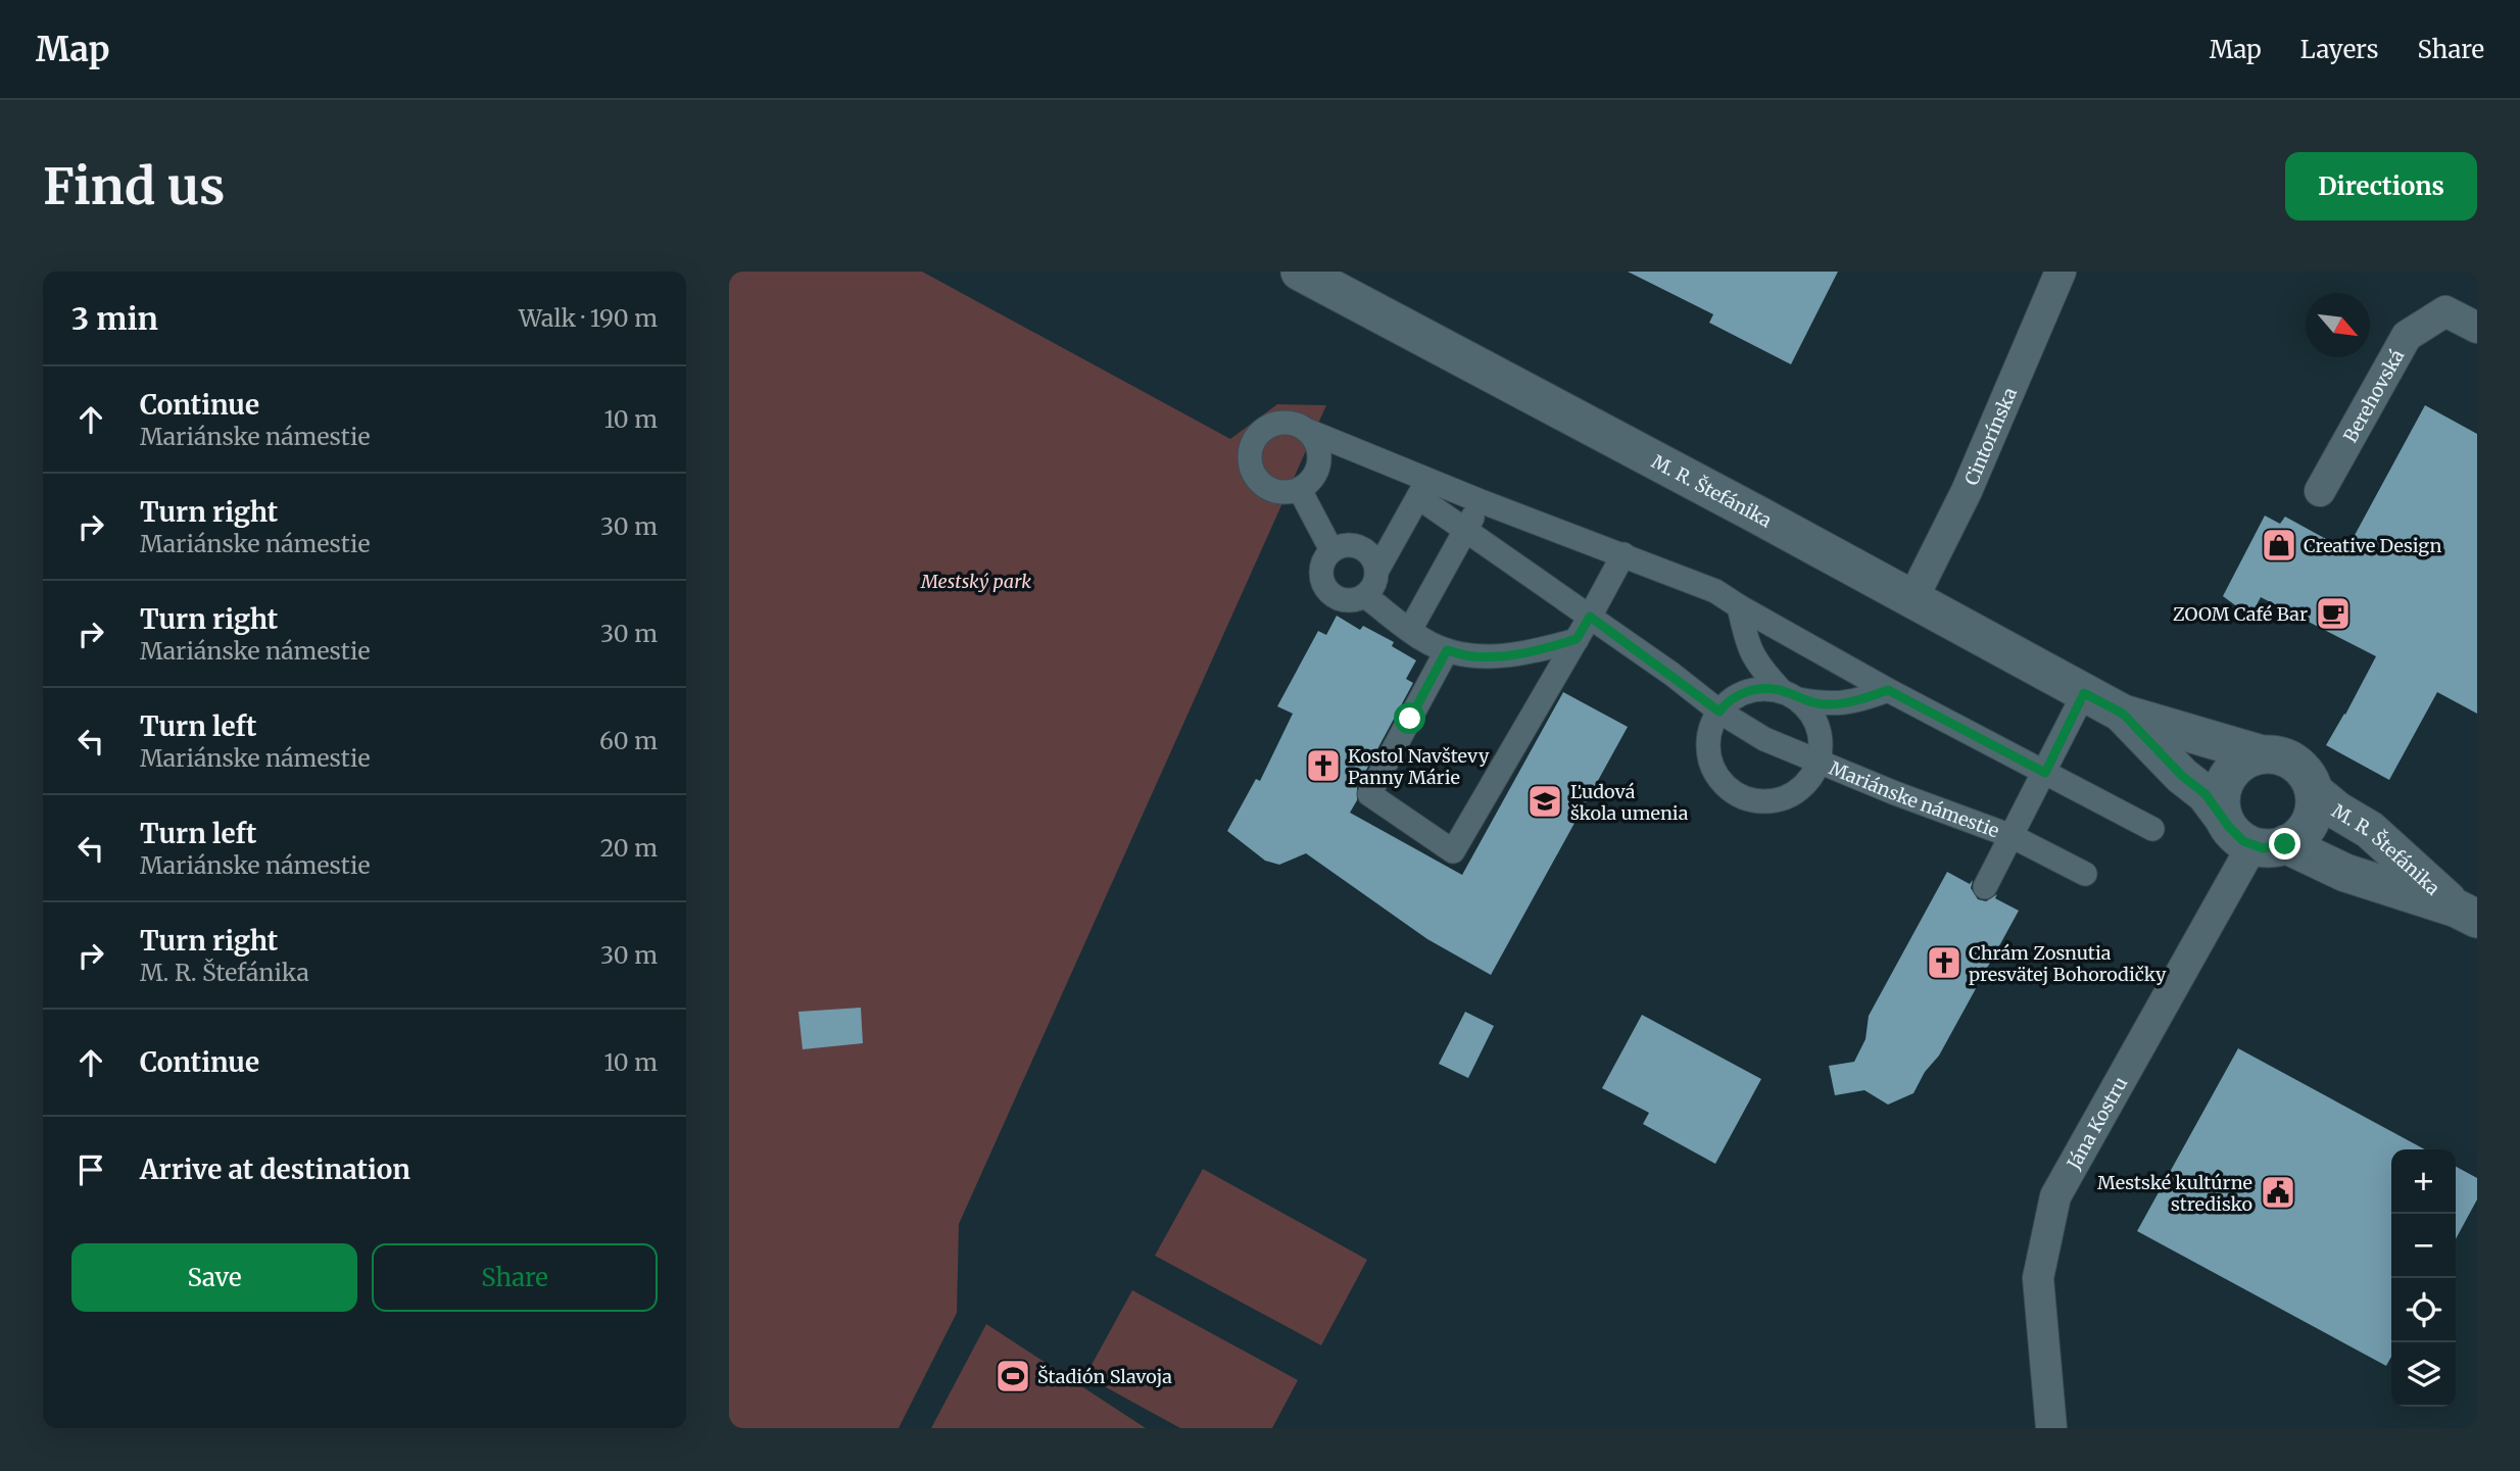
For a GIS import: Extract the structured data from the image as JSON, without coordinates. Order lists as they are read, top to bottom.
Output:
{
  "streets": {
    "street": [
      "Berehovská",
      "Cintorínska",
      "M. R. Štefánika",
      "Mariánske námestie",
      "Jána Kostru"
    ]
  },
  "crossings": [
    ["Cintorínska", "M. R. Štefánika"],
    ["M. R. Štefánika", "Mariánske námestie"],
    ["M. R. Štefánika", "Jána Kostru"]
  ],
  "parks": ["Mestský park"],
  "places": {
    "shop": ["Creative Design"],
    "cafe": ["ZOOM Café Bar"],
    "church": ["Kostol Navštevy Panny Márie", "Chrám Zosnutia presvätej Bohorodičky"],
    "school or university": ["Ľudová škola umenia"],
    "public building": ["Mestské kultúrne stredisko"],
    "sports": ["Štadión Slavoja"]
  },
  "north": "bottom right",
  "page": {
    "header": "Map",
    "nav": ["Map", "Layers", "Share"],
    "buttons": [
      "Directions",
      ["Save", "Share"]
    ],
    "title": "Find us",
    "heading": ["3 min", "Walk · 190 m"],
    "list": [
      ["Continue", "Mariánske námestie", "10 m"],
      ["Turn right", "Mariánske námestie", "30 m"],
      ["Turn right", "Mariánske námestie", "30 m"],
      ["Turn left", "Mariánske námestie", "60 m"],
      ["Turn left", "Mariánske námestie", "20 m"],
      ["Turn right", "M. R. Štefánika", "30 m"],
      ["Continue", "10 m"],
      "Arrive at destination"
    ],
    "map_buttons": ["+", "−"]
  }
}
